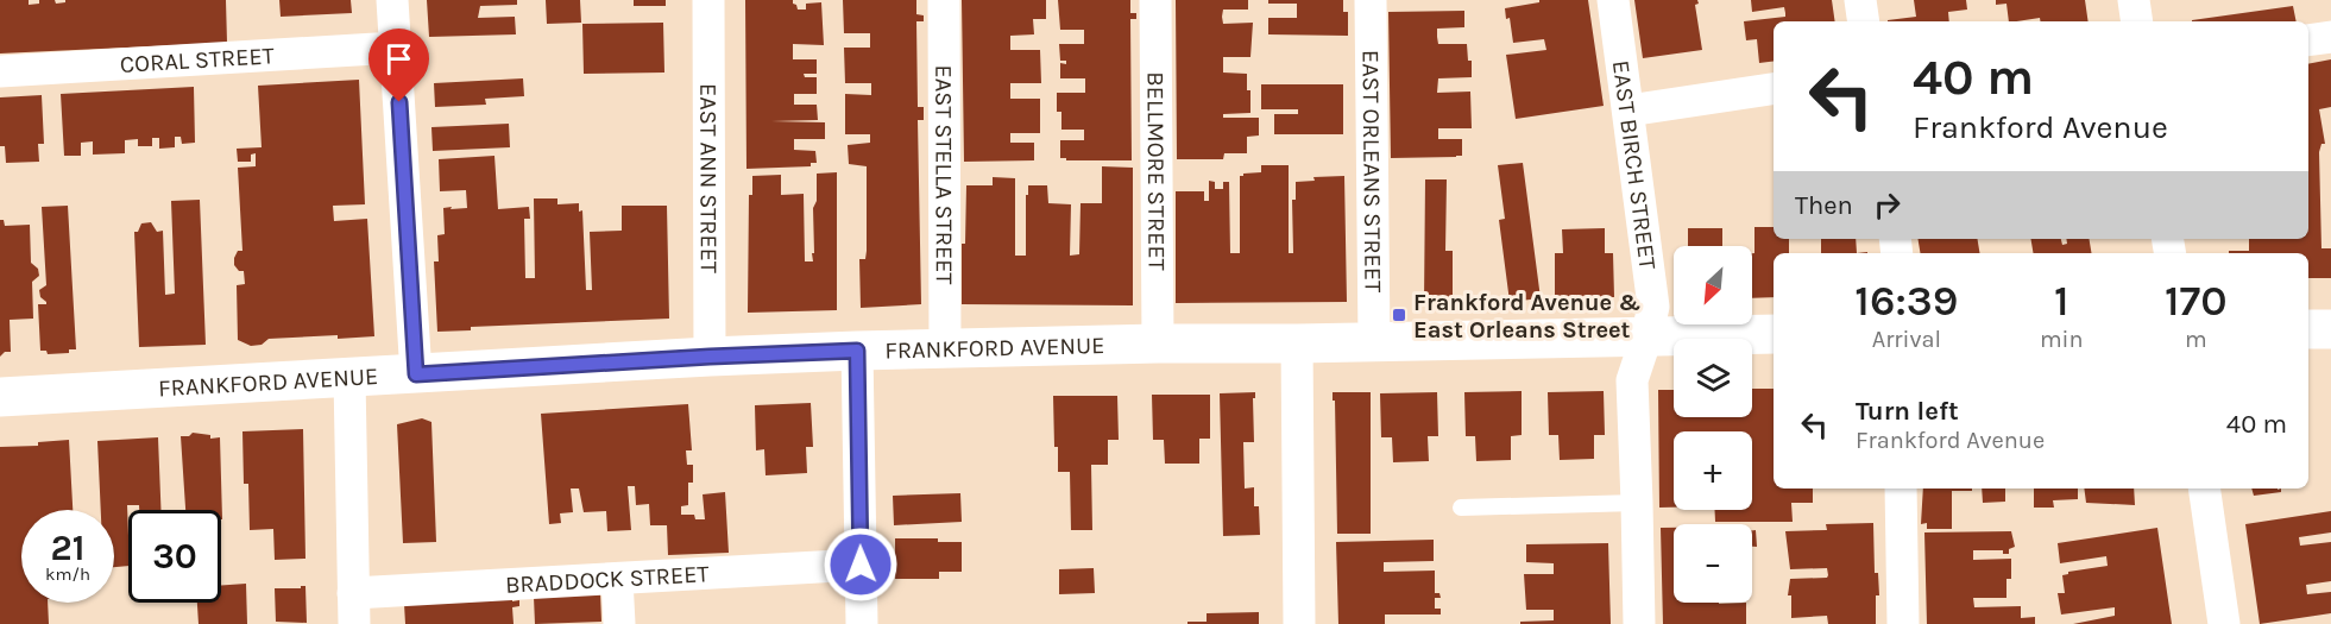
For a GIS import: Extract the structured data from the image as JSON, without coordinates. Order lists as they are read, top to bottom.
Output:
{
  "streets": {
    "main road": ["FRANKFORD AVENUE"],
    "street": [
      "CORAL STREET",
      "EAST BIRCH STREET",
      "EAST ORLEANS STREET",
      "BELLMORE STREET",
      "EAST STELLA STREET",
      "EAST ANN STREET",
      "BRADDOCK STREET"
    ]
  },
  "crossings": [
    ["EAST BIRCH STREET", "FRANKFORD AVENUE"],
    ["EAST ORLEANS STREET", "FRANKFORD AVENUE"],
    ["BELLMORE STREET", "FRANKFORD AVENUE"],
    ["EAST STELLA STREET", "FRANKFORD AVENUE"],
    ["EAST ANN STREET", "FRANKFORD AVENUE"]
  ],
  "places": {
    "transit": ["Frankford Avenue & East Orleans Street"]
  },
  "north": "bottom left",
  "page": {
    "turn": ["40 m", "Frankford Avenue"],
    "then": "Then",
    "map_buttons": ["+", "−"],
    "eta": [
      "16:39",
      "Arrival",
      "1",
      "min",
      "170",
      "m"
    ],
    "list": [
      {
        "name": "Turn left",
        "note": "Frankford Avenue",
        "value": "40 m"
      }
    ],
    "speed": "21 km/h",
    "limit": "30"
  }
}
